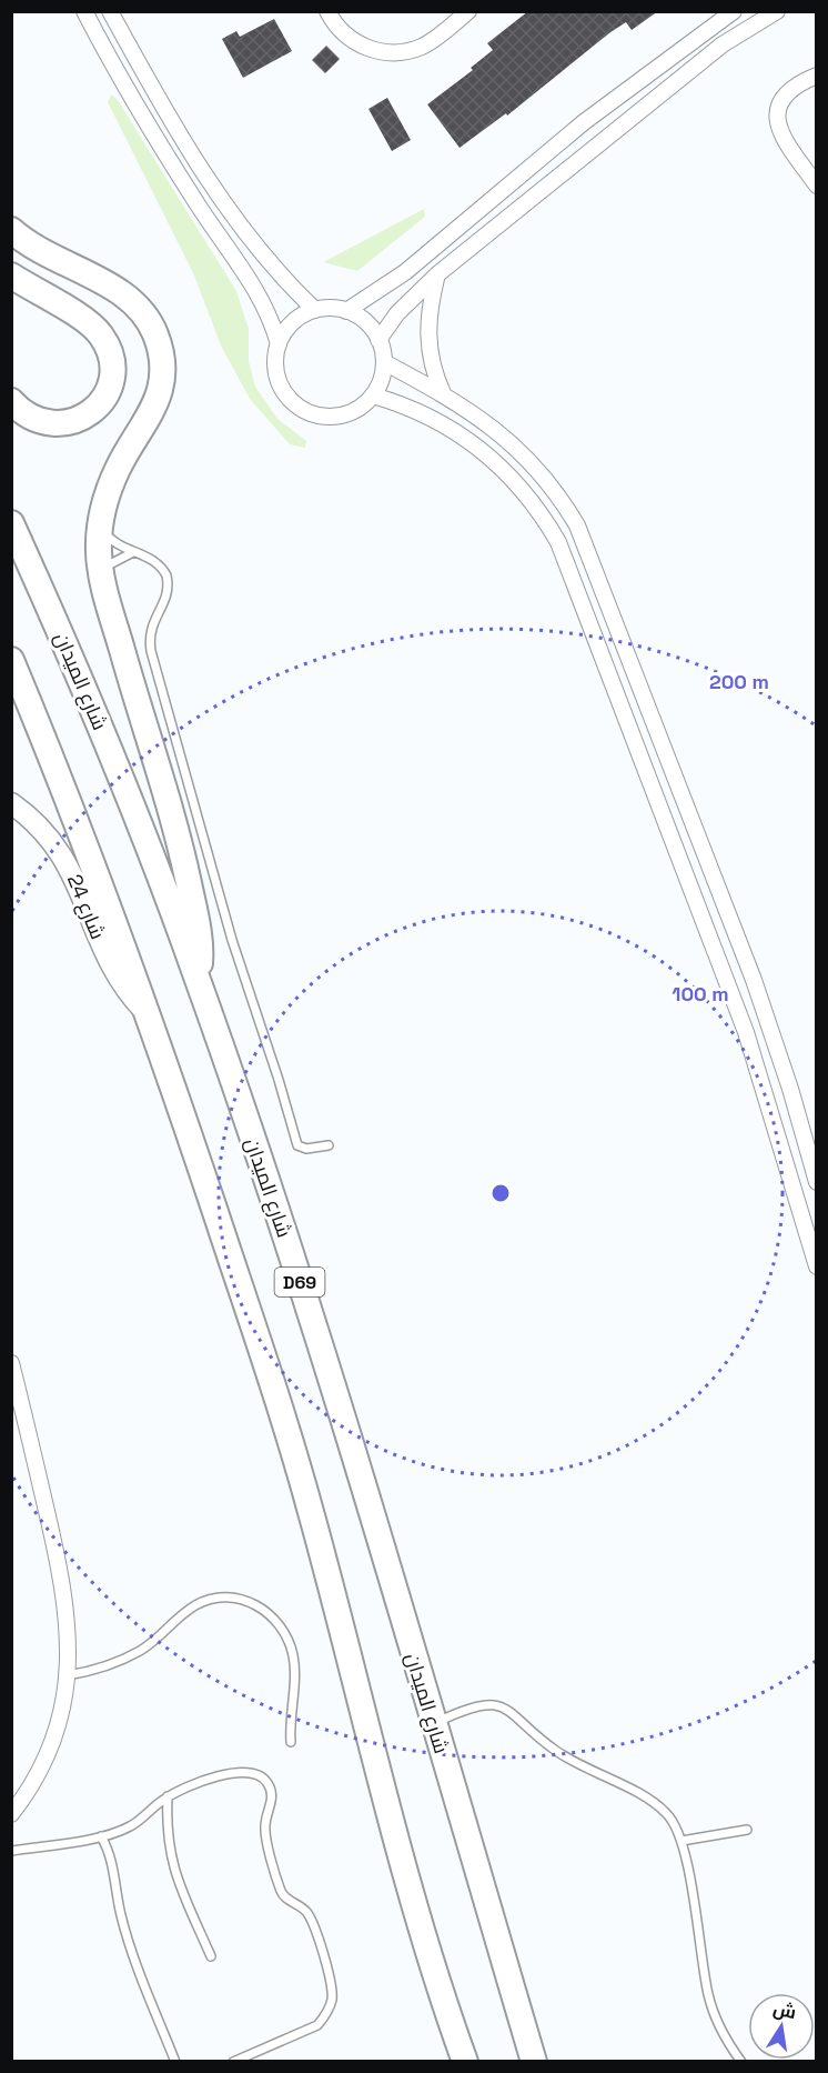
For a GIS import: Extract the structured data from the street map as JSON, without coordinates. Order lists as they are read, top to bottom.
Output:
{
  "streets": {
    "main road": ["شارع الميدان", "D69"],
    "street": ["شارع 24"]
  },
  "crossings": [
    ["شارع 24", "D69"]
  ],
  "north": "top",
  "rings": ["200 m", "100 m"]
}
